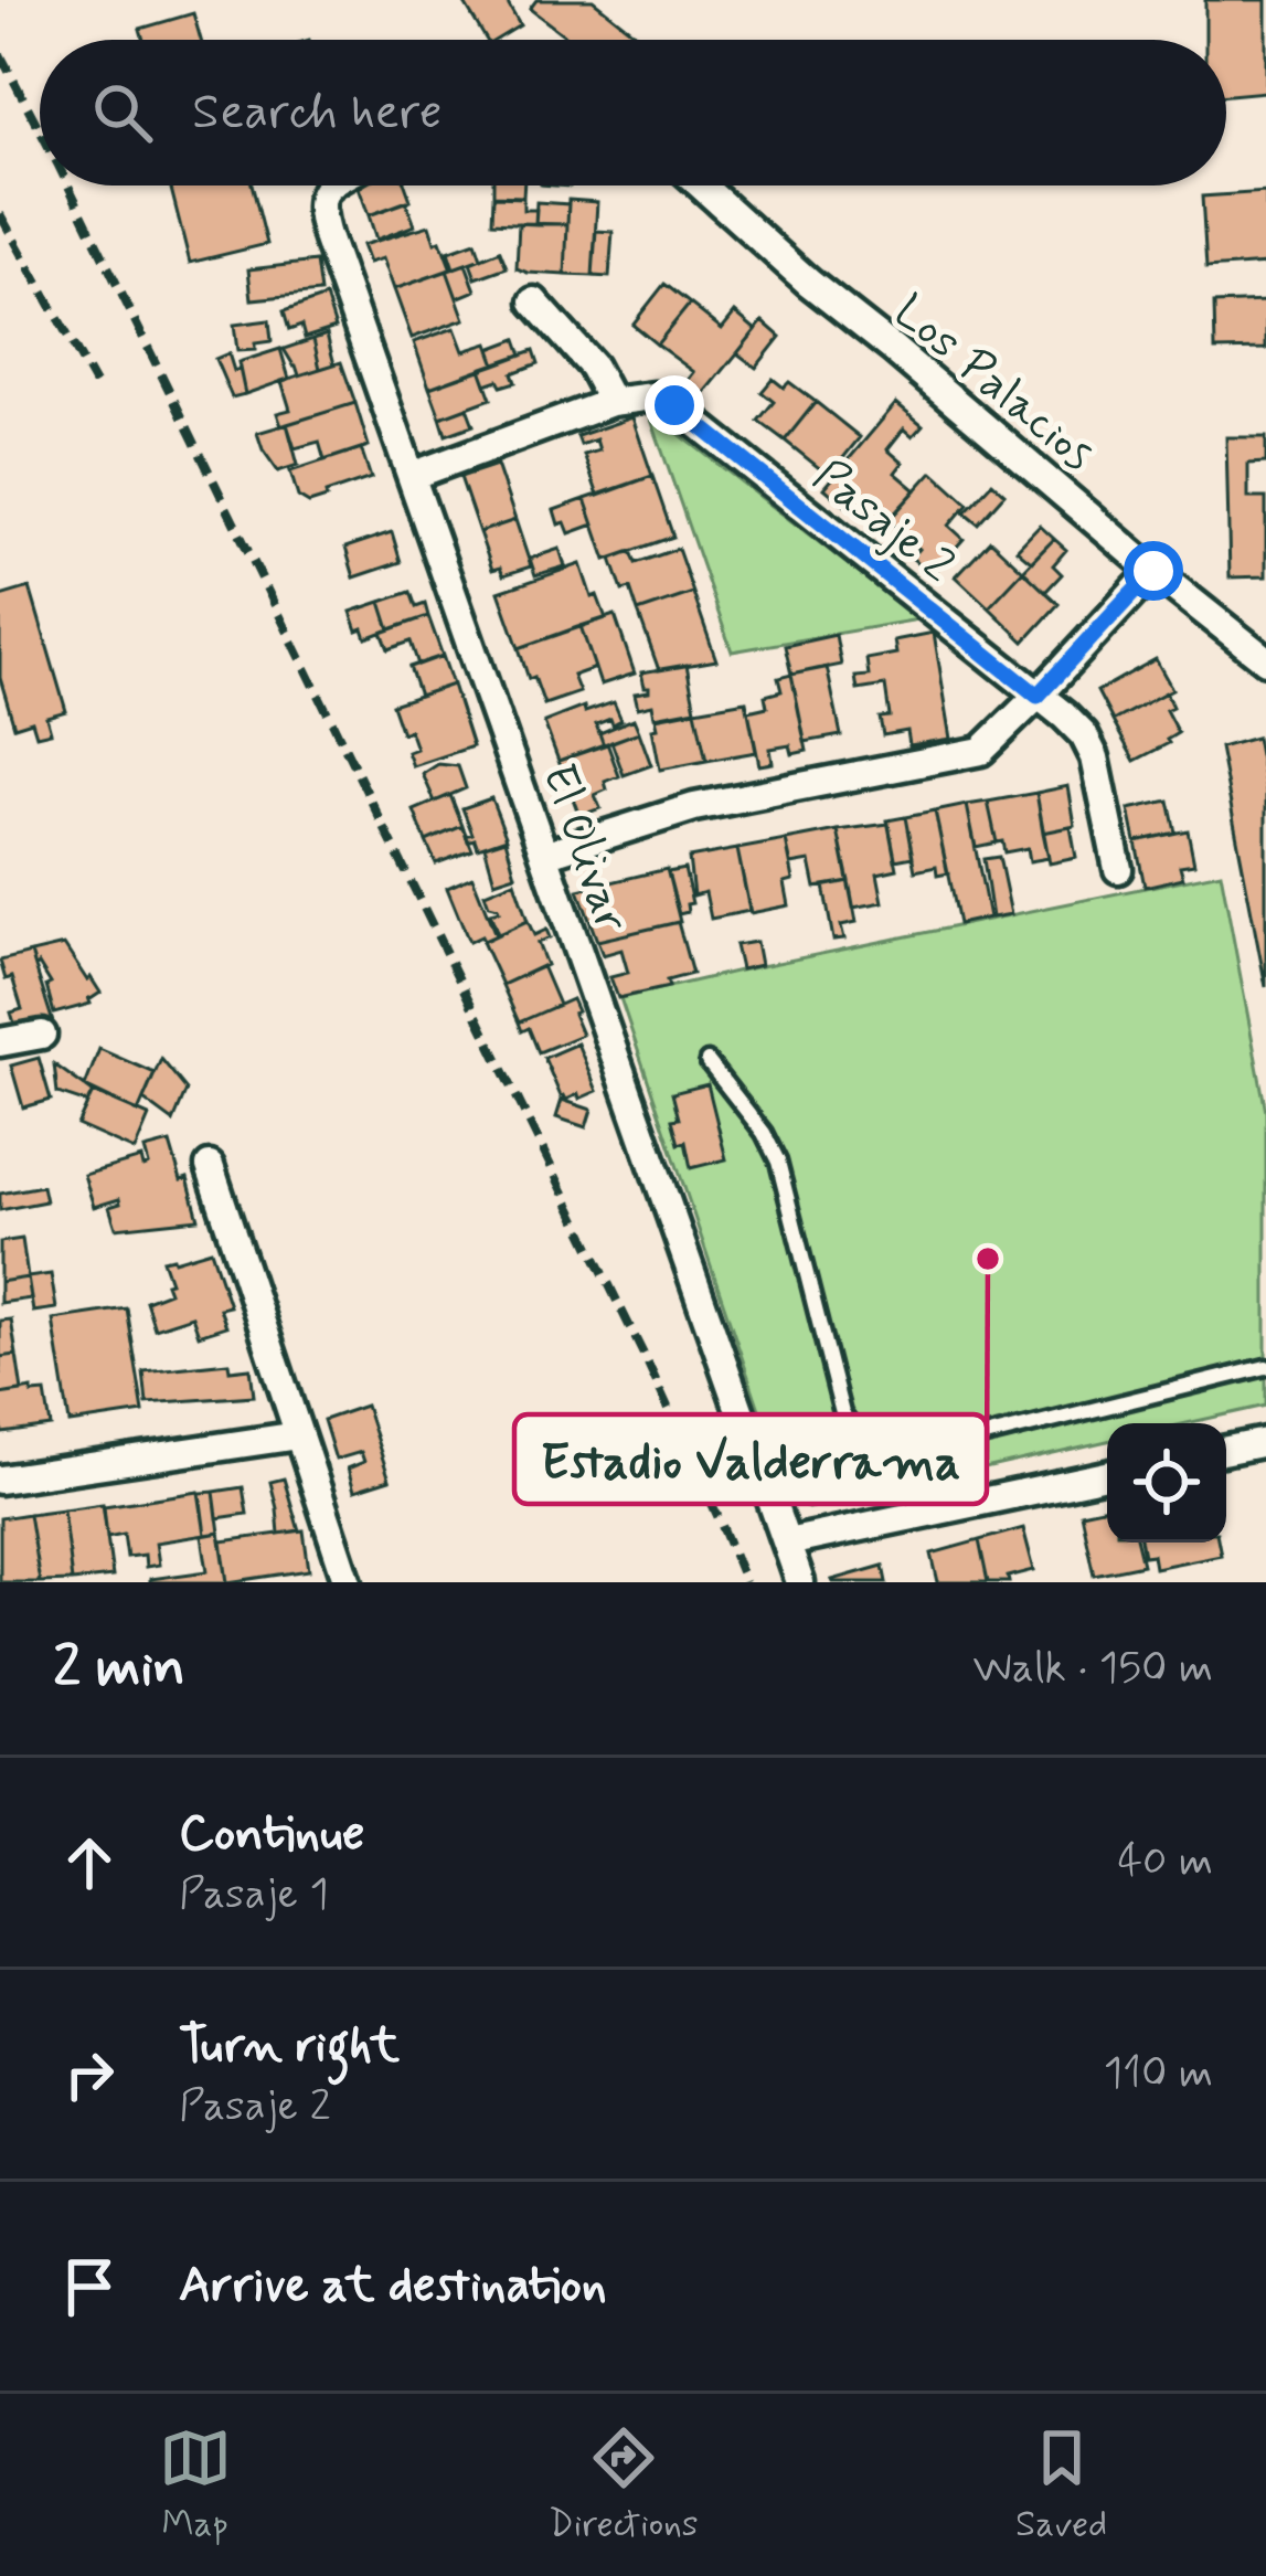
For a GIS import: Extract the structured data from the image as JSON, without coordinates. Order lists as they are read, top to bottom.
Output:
{
  "streets": {
    "street": ["Los Palacios", "Pasaje 2", "El Olivar"]
  },
  "places": ["Estadio Valderrama"],
  "page": {
    "search": "Search here",
    "heading": ["2 min", "Walk · 150 m"],
    "list": [
      ["Continue", "Pasaje 1", "40 m"],
      ["Turn right", "Pasaje 2", "110 m"],
      "Arrive at destination"
    ],
    "nav": ["Map", "Directions", "Saved"]
  }
}
